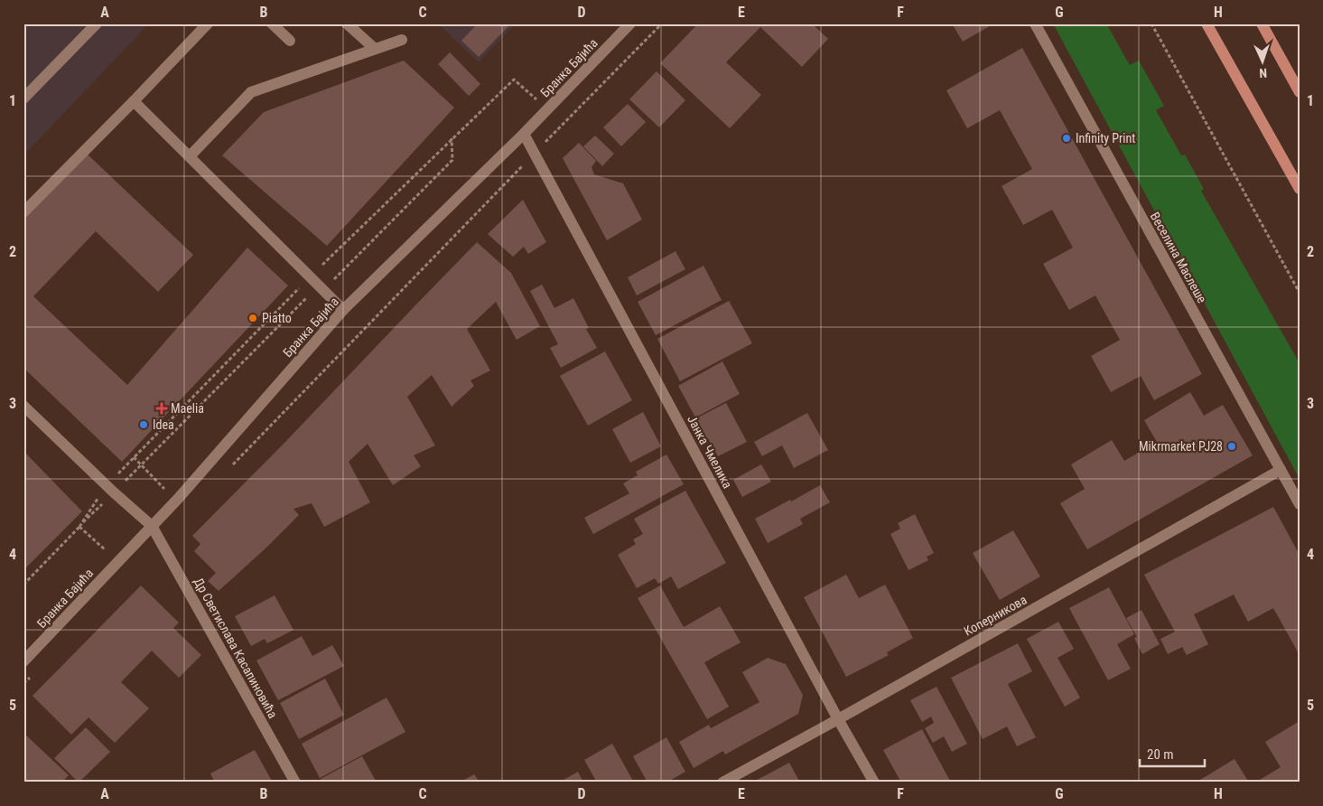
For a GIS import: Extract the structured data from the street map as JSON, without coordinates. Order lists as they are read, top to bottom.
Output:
{
  "streets": {
    "street": [
      "Бранка Бајића",
      "Веселина Маслеше",
      "Јанка Чмелика",
      "Коперникова",
      "Др Светислава Касапиновића"
    ]
  },
  "crossings": [
    ["Бранка Бајића", "Јанка Чмелика"],
    ["Бранка Бајића", "Др Светислава Касапиновића"],
    ["Веселина Маслеше", "Коперникова"],
    ["Јанка Чмелика", "Коперникова"]
  ],
  "places": {
    "other": [
      "Infinity Print",
      "Piatto",
      "Idea",
      "Mikrmarket PJ28"
    ],
    "health": ["Maelia"]
  },
  "scale_bar": "20 m",
  "north": "bottom",
  "grid": {
    "columns": [
      "A",
      "B",
      "C",
      "D",
      "E",
      "F",
      "G",
      "H"
    ],
    "rows": [
      "1",
      "2",
      "3",
      "4",
      "5"
    ]
  }
}
